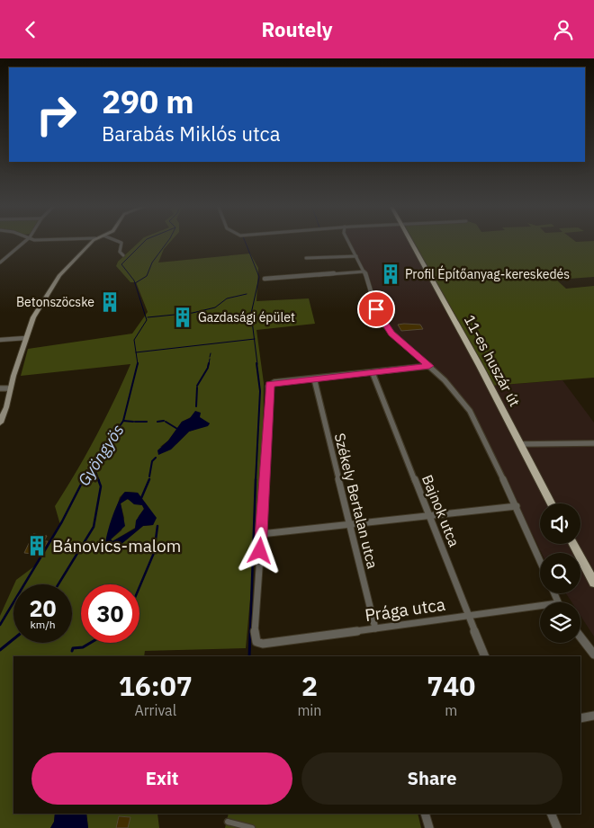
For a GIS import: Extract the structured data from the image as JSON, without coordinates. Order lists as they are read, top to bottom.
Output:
{
  "streets": {
    "main road": ["11-es huszár út"],
    "street": ["Székely Bertalan utca", "Bajnok utca", "Prága utca"]
  },
  "crossings": [
    ["Székely Bertalan utca", "Prága utca"],
    ["Bajnok utca", "Prága utca"]
  ],
  "water": ["Gyöngyös"],
  "places": {
    "building": [
      "Profil Építőanyag-kereskedés",
      "Betonszöcske",
      "Gazdasági épület",
      "Bánovics-malom"
    ]
  },
  "page": {
    "header": "Routely",
    "turn": ["290 m", "Barabás Miklós utca"],
    "speed": "20 km/h",
    "limit": "30",
    "eta": [
      "16:07",
      "Arrival",
      "2",
      "min",
      "740",
      "m"
    ],
    "buttons": ["Exit", "Share"]
  }
}
